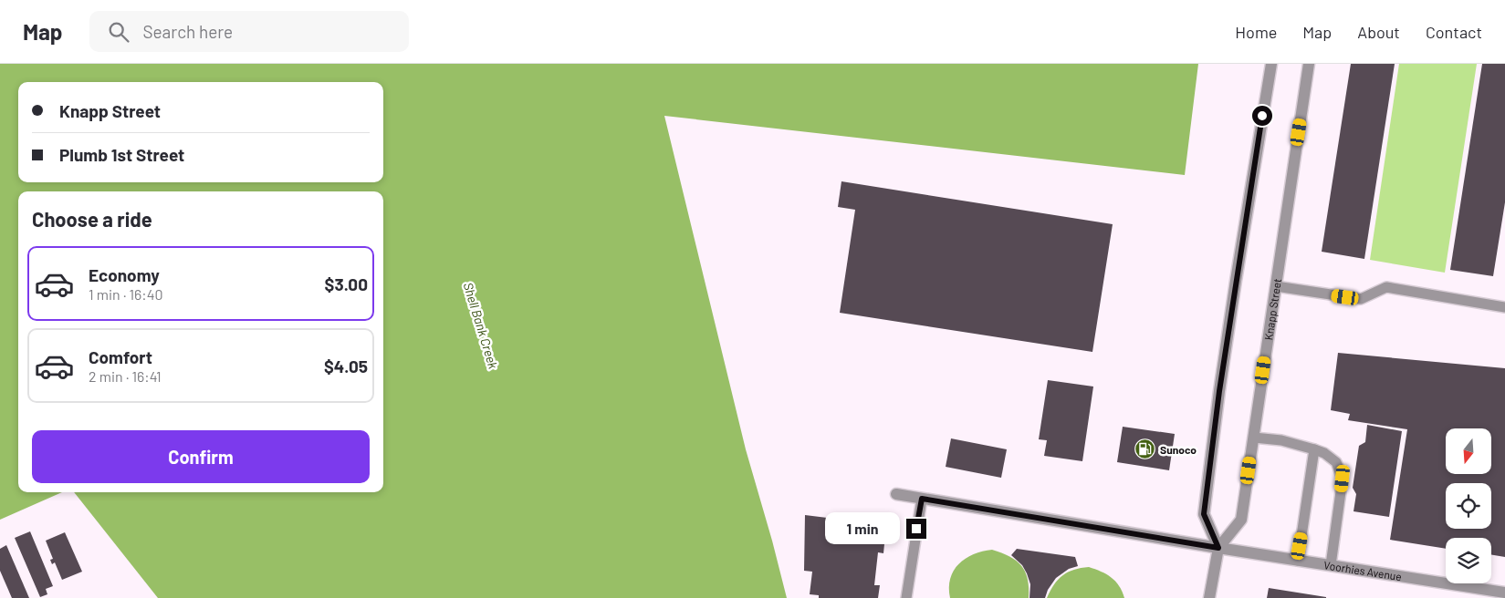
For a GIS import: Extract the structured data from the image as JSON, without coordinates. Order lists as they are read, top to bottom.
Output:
{
  "streets": {
    "street": ["Knapp Street", "Voorhies Avenue"]
  },
  "crossings": [
    ["Knapp Street", "Voorhies Avenue"]
  ],
  "water": ["Shell Bank Creek"],
  "places": {
    "fuel station": ["Sunoco"]
  },
  "north": "bottom",
  "page": {
    "header": "Map",
    "search": "Search here",
    "nav": [
      "Home",
      "Map",
      "About",
      "Contact"
    ],
    "banner": ["Knapp Street", "Plumb 1st Street"],
    "heading": "Choose a ride",
    "list": [
      {
        "name": "Economy",
        "note": "1 min · 16:40",
        "value": "$3.00"
      },
      {
        "name": "Comfort",
        "note": "2 min · 16:41",
        "value": "$4.05"
      }
    ],
    "buttons": "Confirm",
    "bubble": "1 min"
  }
}
